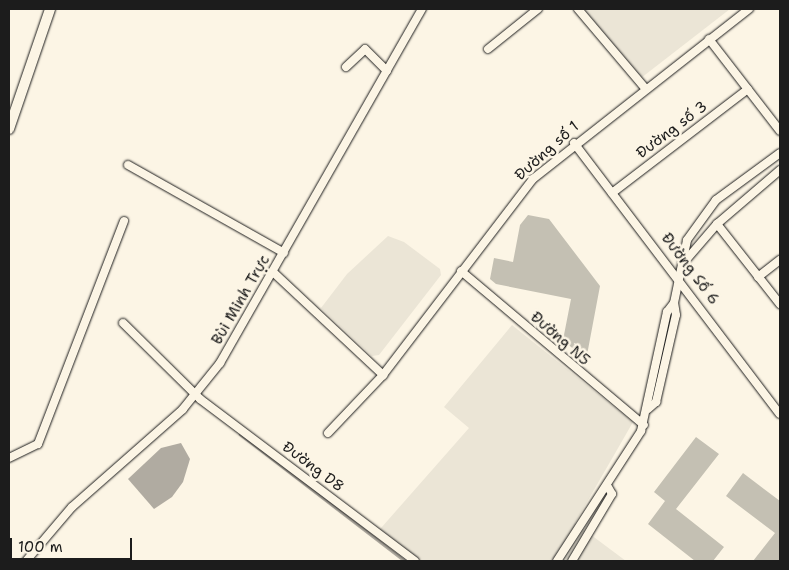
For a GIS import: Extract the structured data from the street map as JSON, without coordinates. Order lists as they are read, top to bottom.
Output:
{
  "streets": {
    "street": [
      "Đường số 3",
      "Đường số 1",
      "Đường Số 6",
      "Bùi Minh Trực",
      "Đường N5",
      "Đường D8"
    ]
  },
  "crossings": [
    ["Đường số 3", "Đường Số 6"],
    ["Đường số 1", "Đường Số 6"],
    ["Đường số 1", "Đường N5"],
    ["Bùi Minh Trực", "Đường D8"]
  ],
  "scale_bar": "100 m"
}
